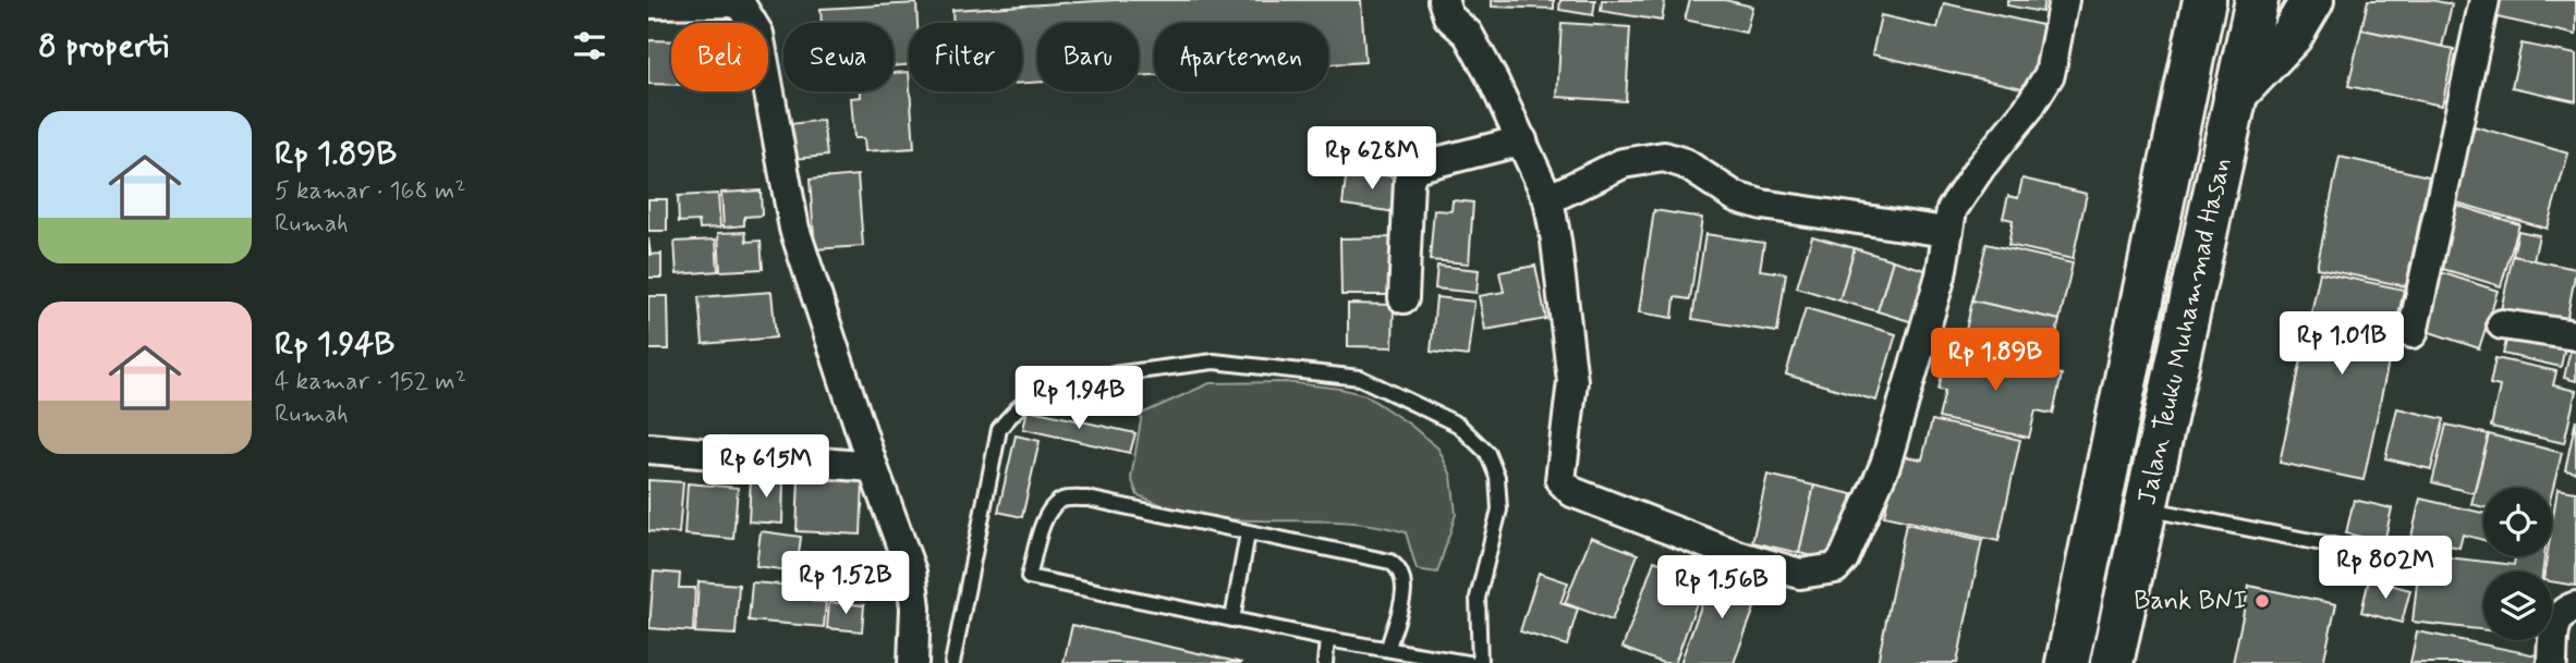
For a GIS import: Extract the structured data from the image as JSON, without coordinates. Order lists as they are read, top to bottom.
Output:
{
  "streets": {
    "highway": ["Jalan Teuku Muhammad Hasan"]
  },
  "places": ["Bank BNI"],
  "page": {
    "heading": "8 properti",
    "chip": [
      "Beli",
      "Sewa",
      "Filter",
      "Baru",
      "Apartemen"
    ],
    "list": [
      {
        "name": "Rp 1.89B",
        "note": "5 kamar · 168 m² · Rumah"
      },
      {
        "name": "Rp 1.94B",
        "note": "4 kamar · 152 m² · Rumah"
      }
    ],
    "price": [
      "Rp 628M",
      "Rp 1.01B",
      "Rp 1.89B",
      "Rp 1.94B",
      "Rp 615M",
      "Rp 802M",
      "Rp 1.52B",
      "Rp 1.56B"
    ]
  }
}
